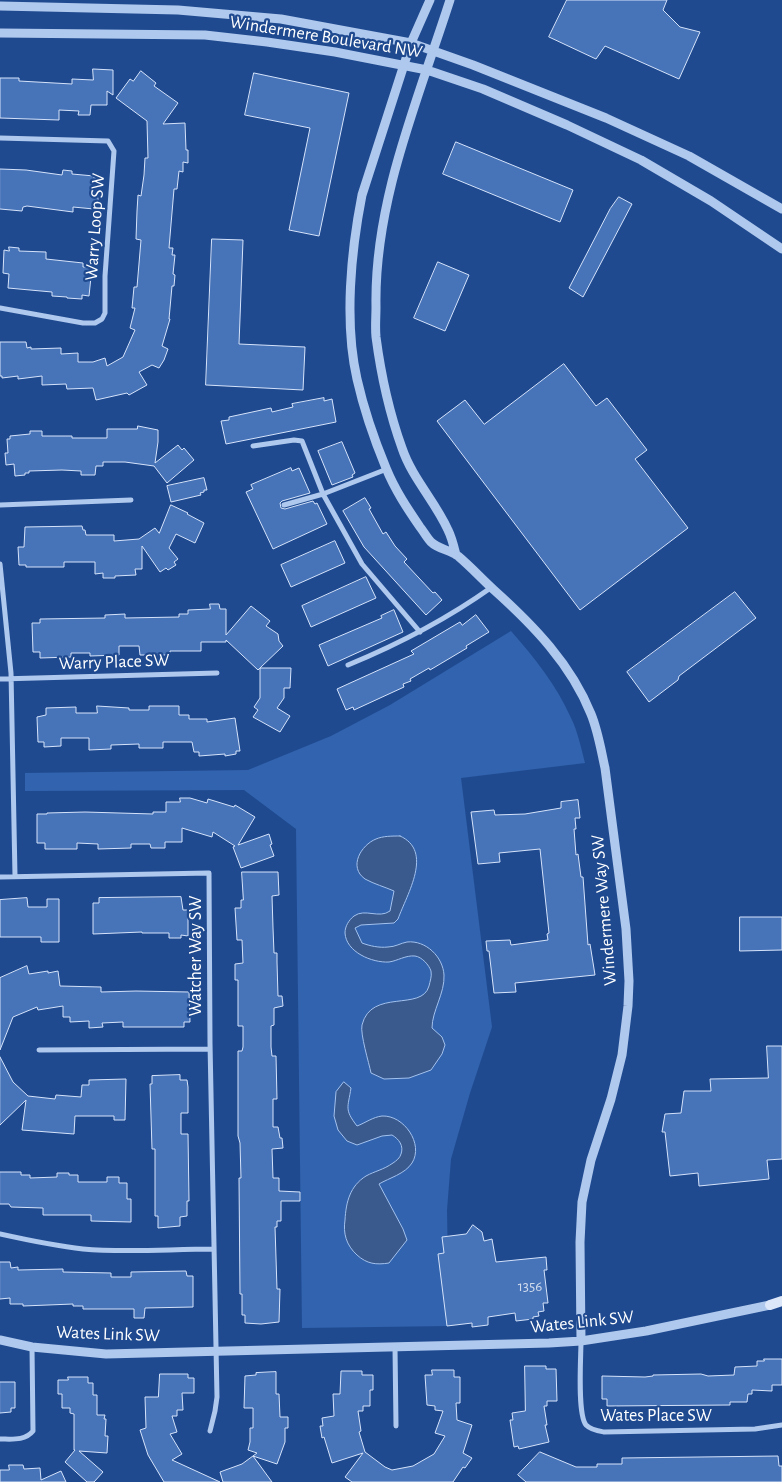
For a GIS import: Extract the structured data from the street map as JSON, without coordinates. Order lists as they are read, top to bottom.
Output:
{
  "streets": {
    "street": [
      "Windermere Boulevard NW",
      "Warry Loop SW",
      "Warry Place SW",
      "Windermere Way SW",
      "Watcher Way SW",
      "Wates Link SW",
      "Wates Place SW"
    ]
  },
  "crossings": [
    ["Windermere Boulevard NW", "Windermere Way SW"],
    ["Windermere Way SW", "Wates Link SW"],
    ["Windermere Way SW", "Wates Place SW"],
    ["Watcher Way SW", "Wates Link SW"],
    ["Wates Link SW", "Wates Place SW"]
  ],
  "house_numbers": ["1356"]
}
